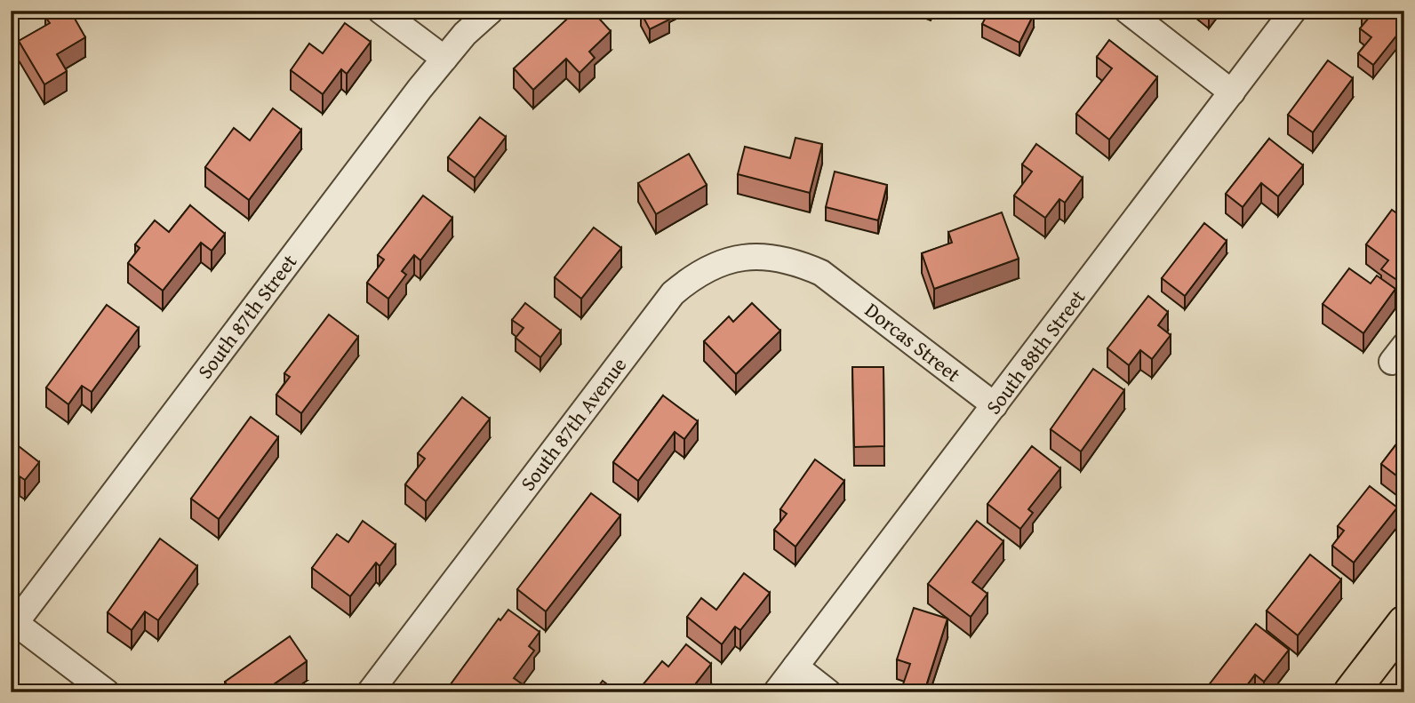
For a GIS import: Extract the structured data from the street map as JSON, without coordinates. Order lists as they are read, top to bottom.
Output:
{
  "streets": {
    "street": [
      "South 87th Street",
      "Dorcas Street",
      "South 88th Street",
      "South 87th Avenue"
    ]
  },
  "crossings": [
    ["Dorcas Street", "South 88th Street"],
    ["Dorcas Street", "South 87th Avenue"]
  ]
}
